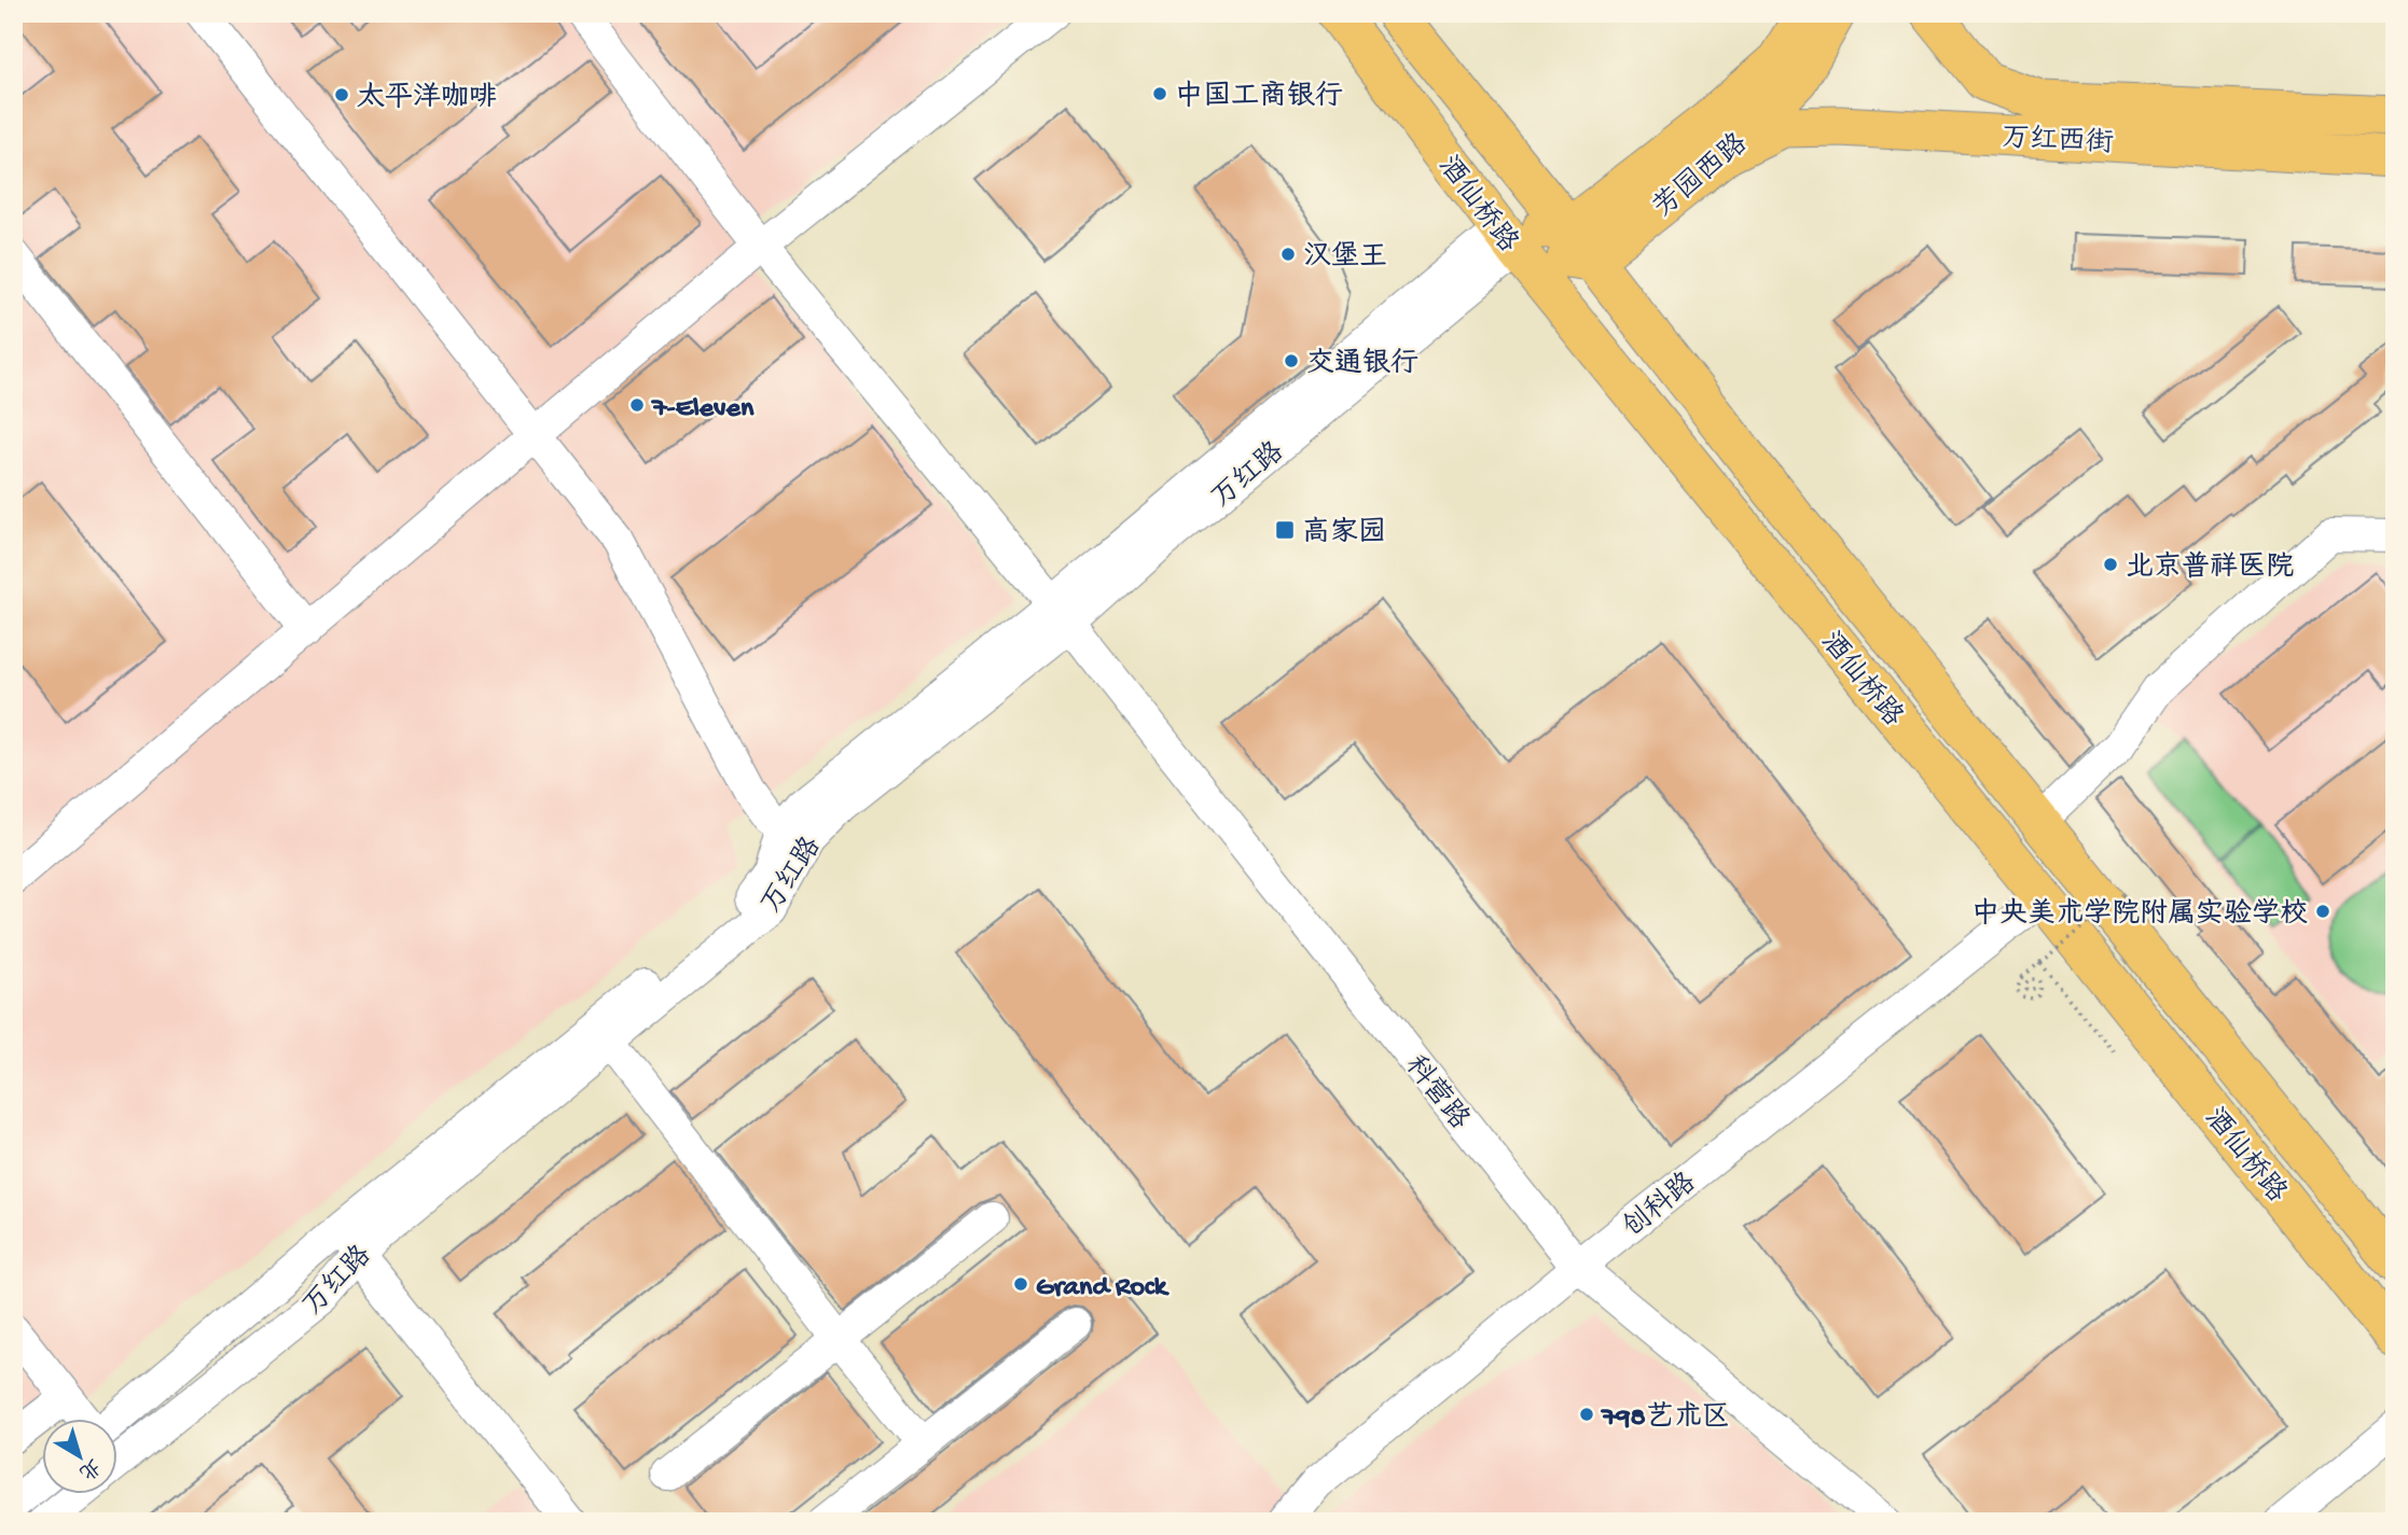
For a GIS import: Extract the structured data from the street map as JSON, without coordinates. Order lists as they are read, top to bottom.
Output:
{
  "streets": {
    "main road": ["万红西街", "芳园西路", "酒仙桥路"],
    "street": ["万红路", "科营路", "创科路"]
  },
  "crossings": [
    ["万红西街", "芳园西路"],
    ["芳园西路", "酒仙桥路"],
    ["酒仙桥路", "万红路"],
    ["酒仙桥路", "创科路"],
    ["万红路", "科营路"],
    ["科营路", "创科路"]
  ],
  "places": {
    "other": [
      "中国工商银行",
      "太平洋咖啡",
      "汉堡王",
      "交通银行",
      "7-Eleven",
      "北京普祥医院",
      "中央美术学院附属实验学校",
      "Grand Rock",
      "798艺术区"
    ],
    "transit": ["高家园"]
  },
  "north": "bottom right"
}
